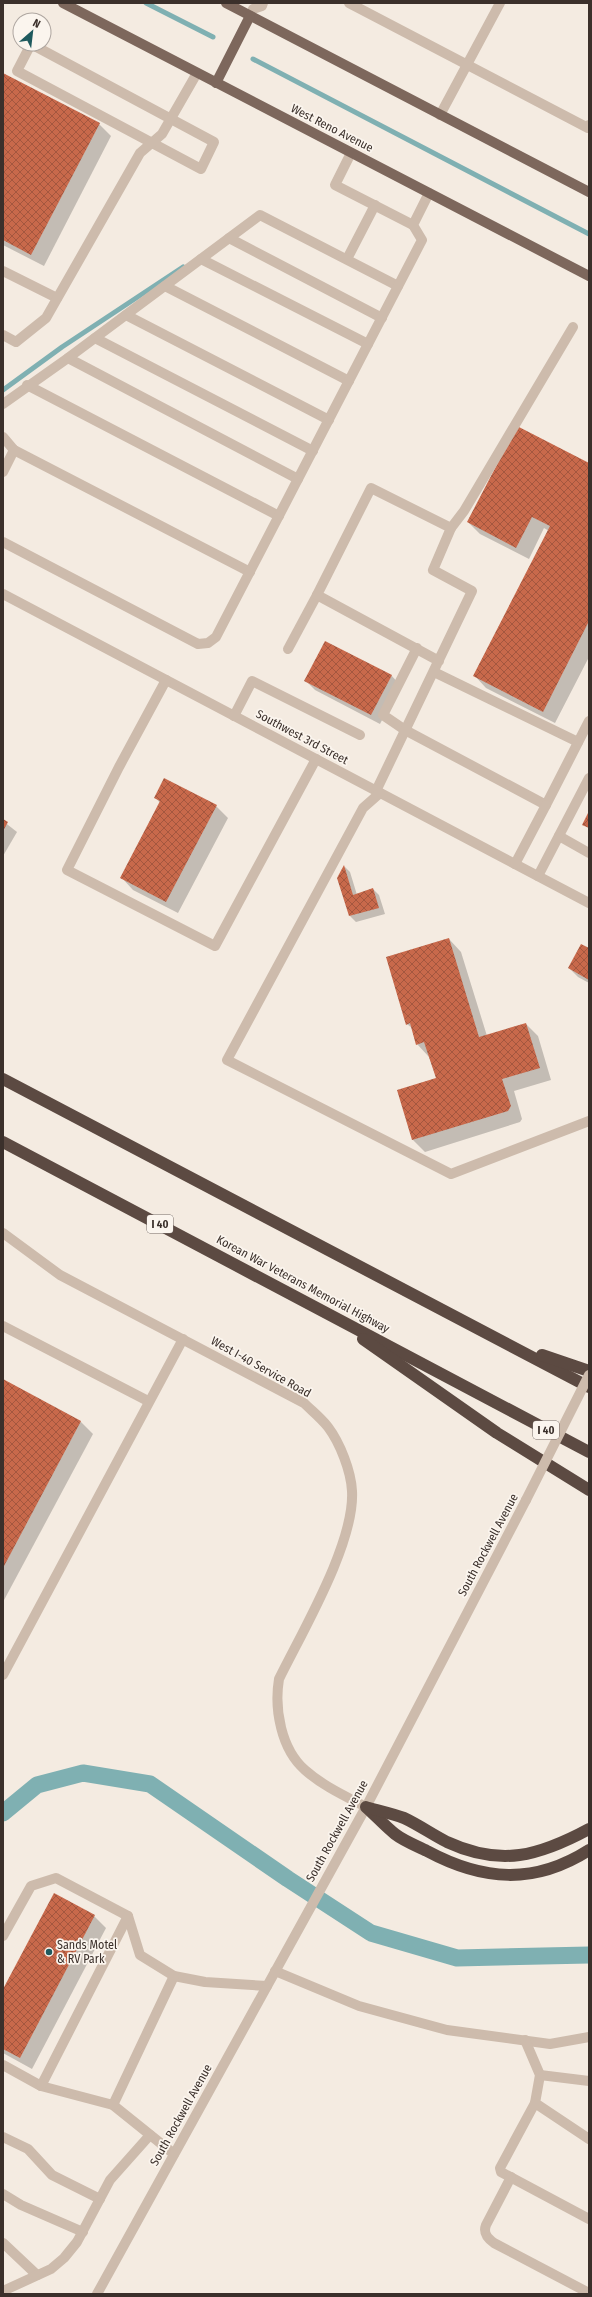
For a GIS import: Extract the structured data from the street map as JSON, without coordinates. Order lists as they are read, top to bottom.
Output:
{
  "streets": {
    "highway": ["I 40", "Korean War Veterans Memorial Highway"],
    "main road": ["West Reno Avenue"],
    "street": ["Southwest 3rd Street", "West I-40 Service Road", "South Rockwell Avenue"]
  },
  "crossings": [
    ["West I-40 Service Road", "South Rockwell Avenue"]
  ],
  "places": ["Sands Motel & RV Park"],
  "north": "top right"
}
